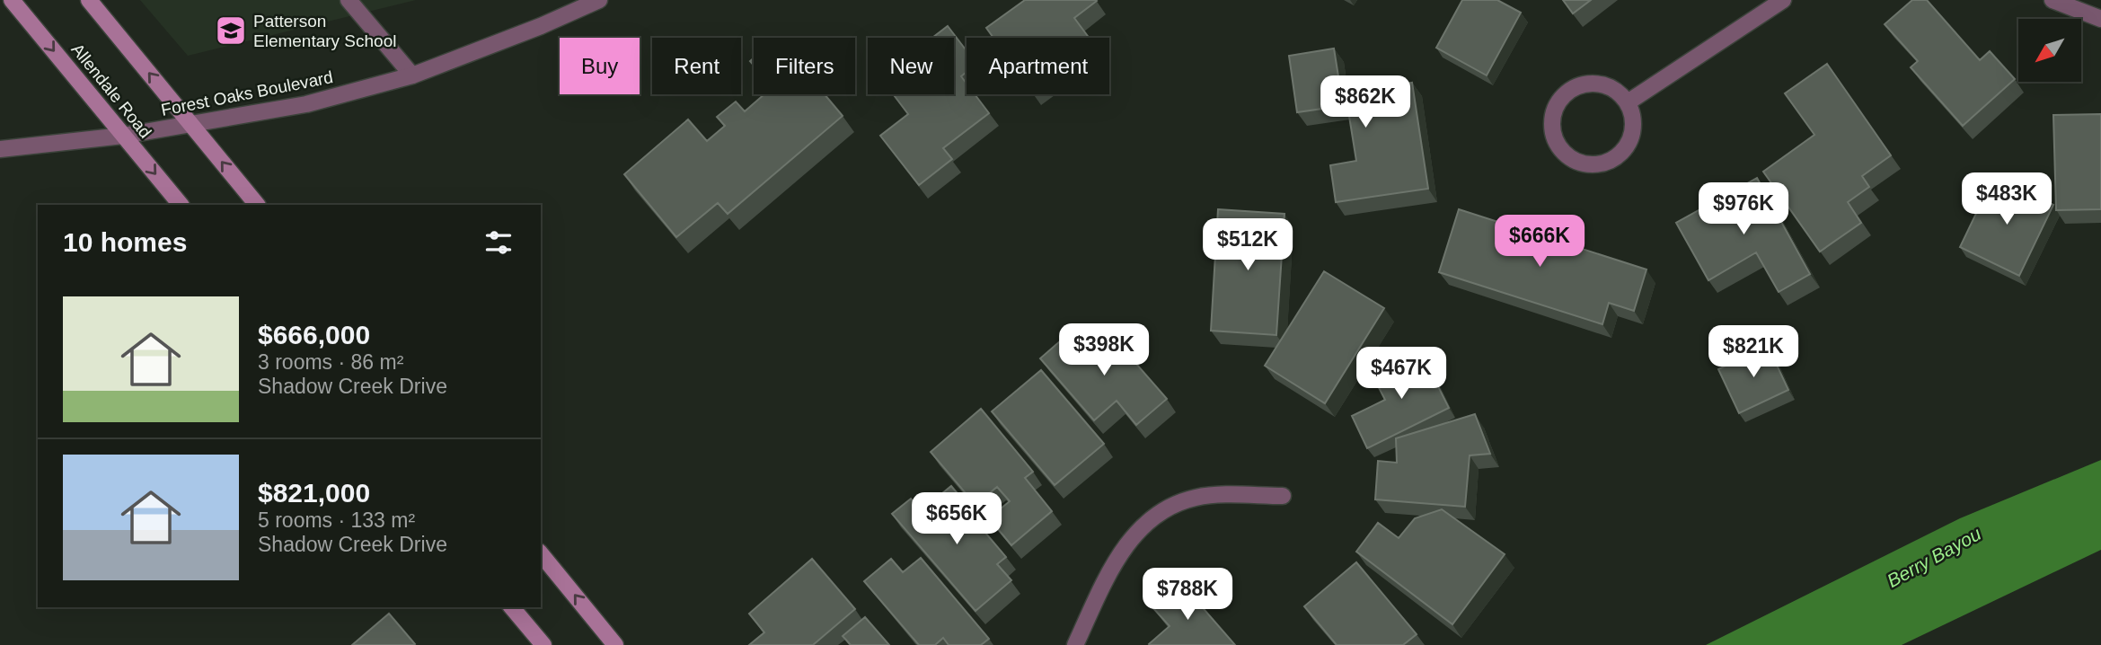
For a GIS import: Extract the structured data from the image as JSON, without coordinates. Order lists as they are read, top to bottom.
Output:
{
  "streets": {
    "main road": ["Allendale Road"],
    "street": ["Forest Oaks Boulevard"]
  },
  "crossings": [
    ["Allendale Road", "Forest Oaks Boulevard"]
  ],
  "water": ["Berry Bayou"],
  "places": {
    "school or university": ["Patterson Elementary School"]
  },
  "north": "bottom left",
  "page": {
    "chip": [
      "Buy",
      "Rent",
      "Filters",
      "New",
      "Apartment"
    ],
    "price": [
      "$862K",
      "$483K",
      "$976K",
      "$666K",
      "$512K",
      "$398K",
      "$821K",
      "$467K",
      "$656K",
      "$788K"
    ],
    "heading": "10 homes",
    "list": [
      {
        "name": "$666,000",
        "note": "3 rooms · 86 m² · Shadow Creek Drive"
      },
      {
        "name": "$821,000",
        "note": "5 rooms · 133 m² · Shadow Creek Drive"
      }
    ]
  }
}
